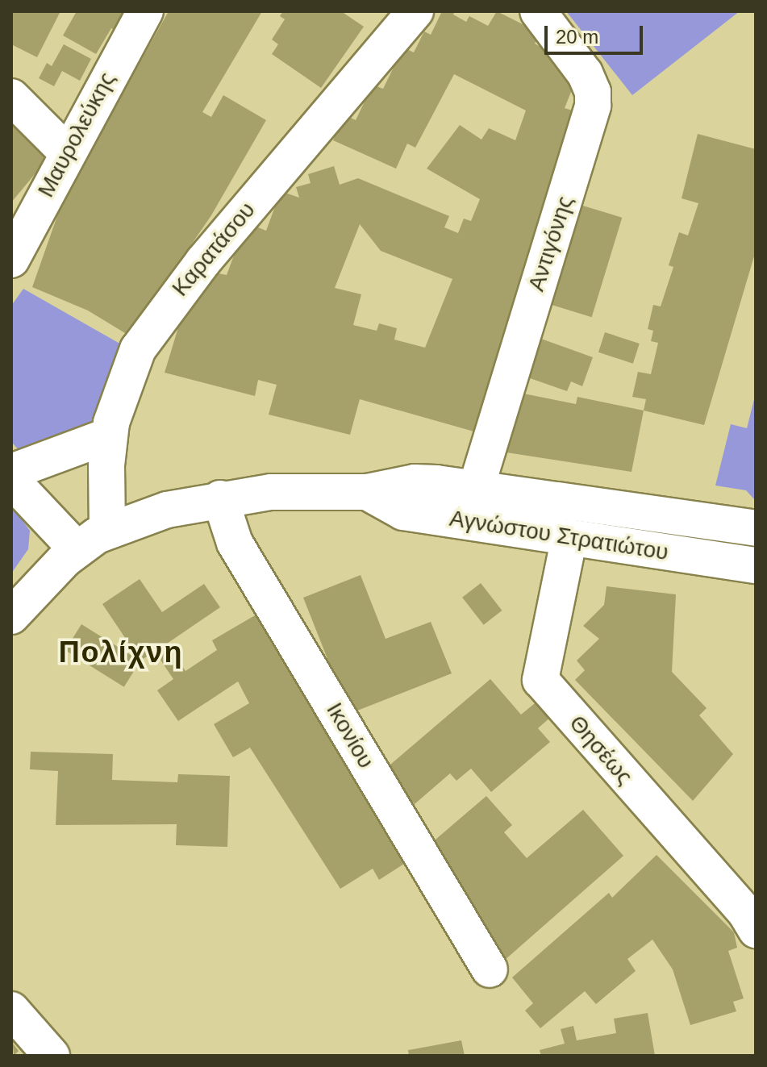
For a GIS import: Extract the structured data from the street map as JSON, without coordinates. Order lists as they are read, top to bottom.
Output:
{
  "streets": {
    "street": [
      "Μαυρολεύκης",
      "Αντιγόνης",
      "Καρατάσου",
      "Αγνώστου Στρατιώτου",
      "Ικονίου",
      "Θησέως"
    ]
  },
  "crossings": [
    ["Αντιγόνης", "Αγνώστου Στρατιώτου"],
    ["Καρατάσου", "Αγνώστου Στρατιώτου"],
    ["Αγνώστου Στρατιώτου", "Ικονίου"],
    ["Αγνώστου Στρατιώτου", "Θησέως"]
  ],
  "districts": ["Πολίχνη"],
  "scale_bar": "20 m"
}
